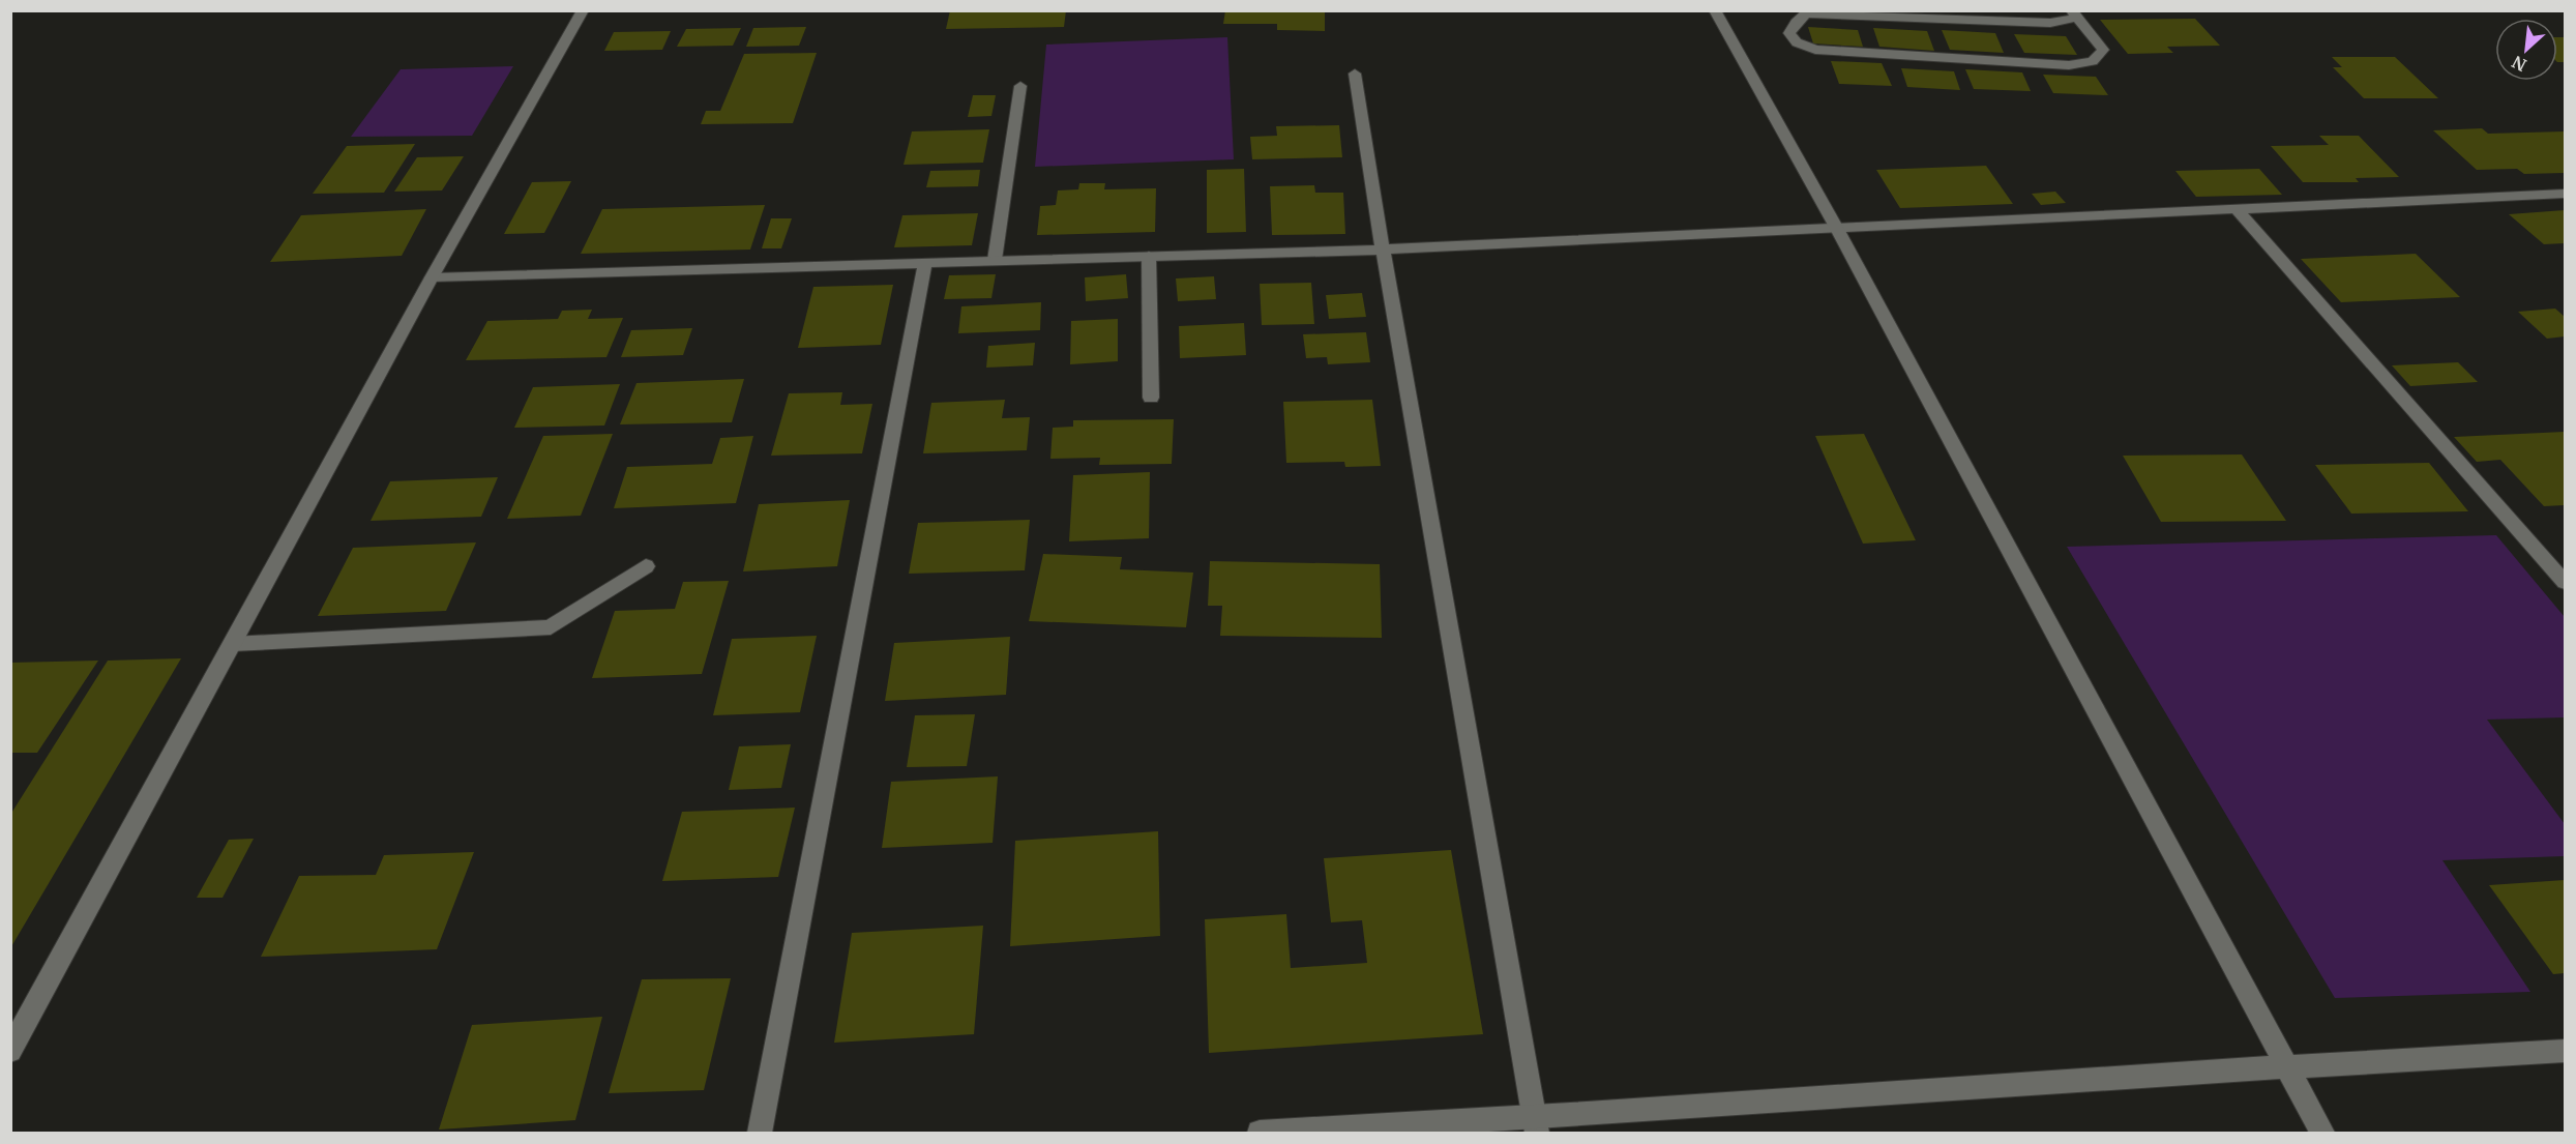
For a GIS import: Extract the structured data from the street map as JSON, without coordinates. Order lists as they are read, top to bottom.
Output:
{
  "north": "bottom left"
}
